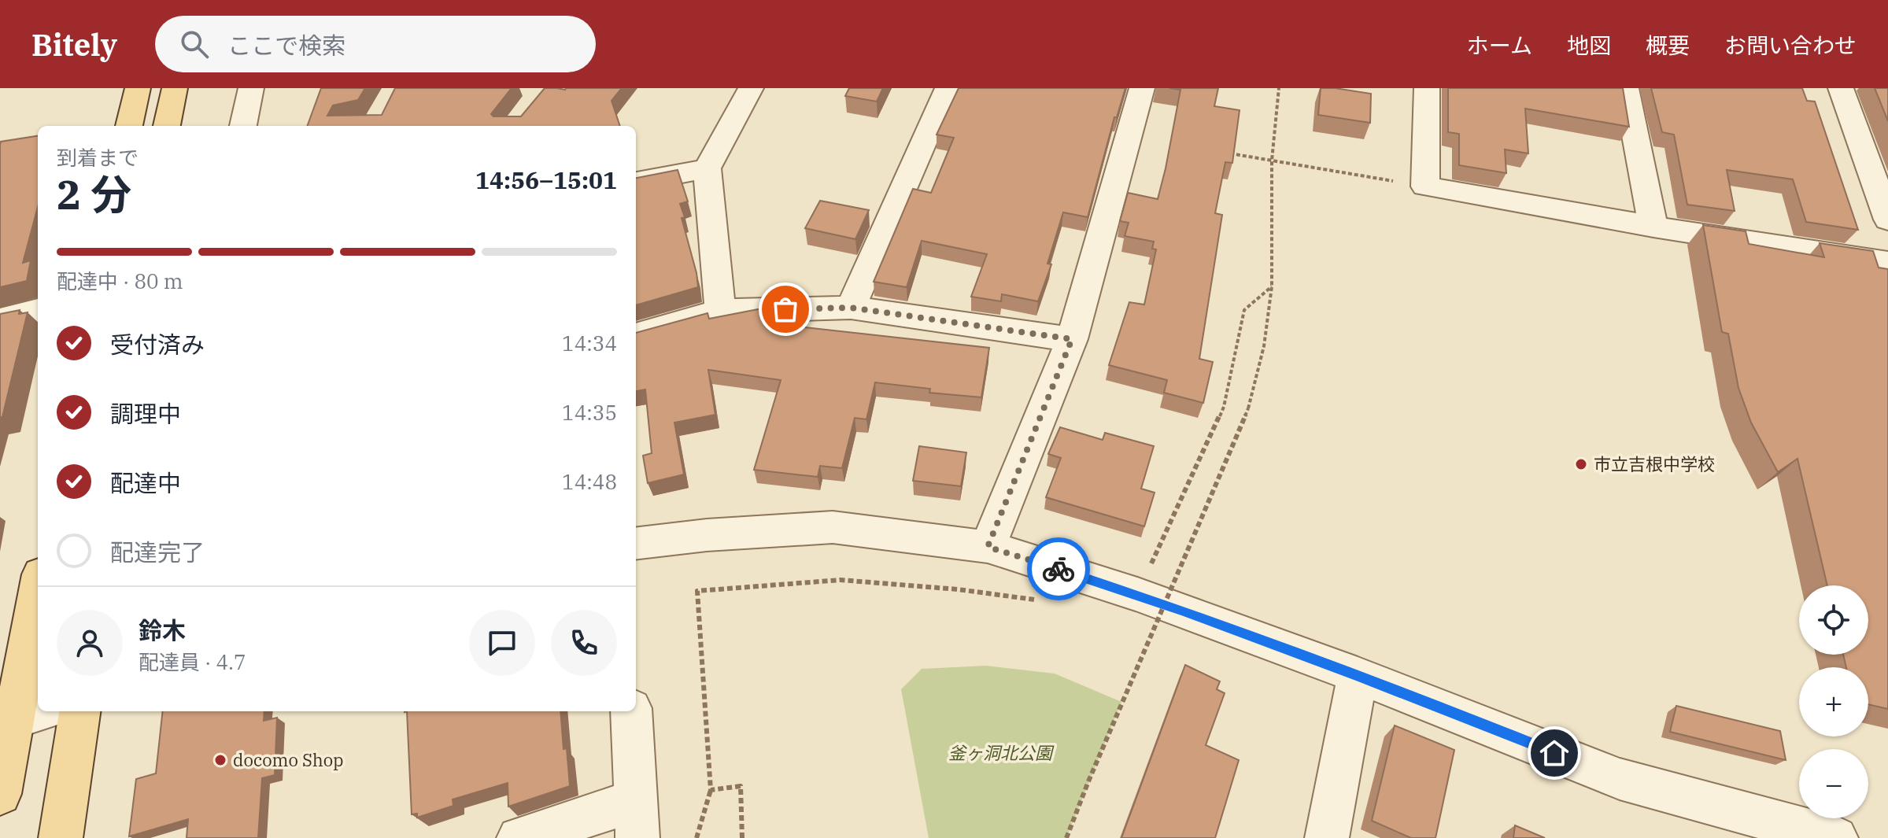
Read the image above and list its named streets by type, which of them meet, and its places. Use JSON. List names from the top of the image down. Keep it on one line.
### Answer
{"parks":["釜ヶ洞北公園"],"places":["市立吉根中学校","docomo Shop"],"page":{"header":"Bitely","search":"ここで検索","nav":["ホーム","地図","概要","お問い合わせ"],"heading":["2 分","到着まで","14:56–15:01"],"panel":["鈴木","配達員 · 4.7"],"bar":"配達中 · 80 m","list":[["受付済み","14:34"],["調理中","14:35"],["配達中","14:48"],"配達完了"],"map_buttons":["+","−"]}}
